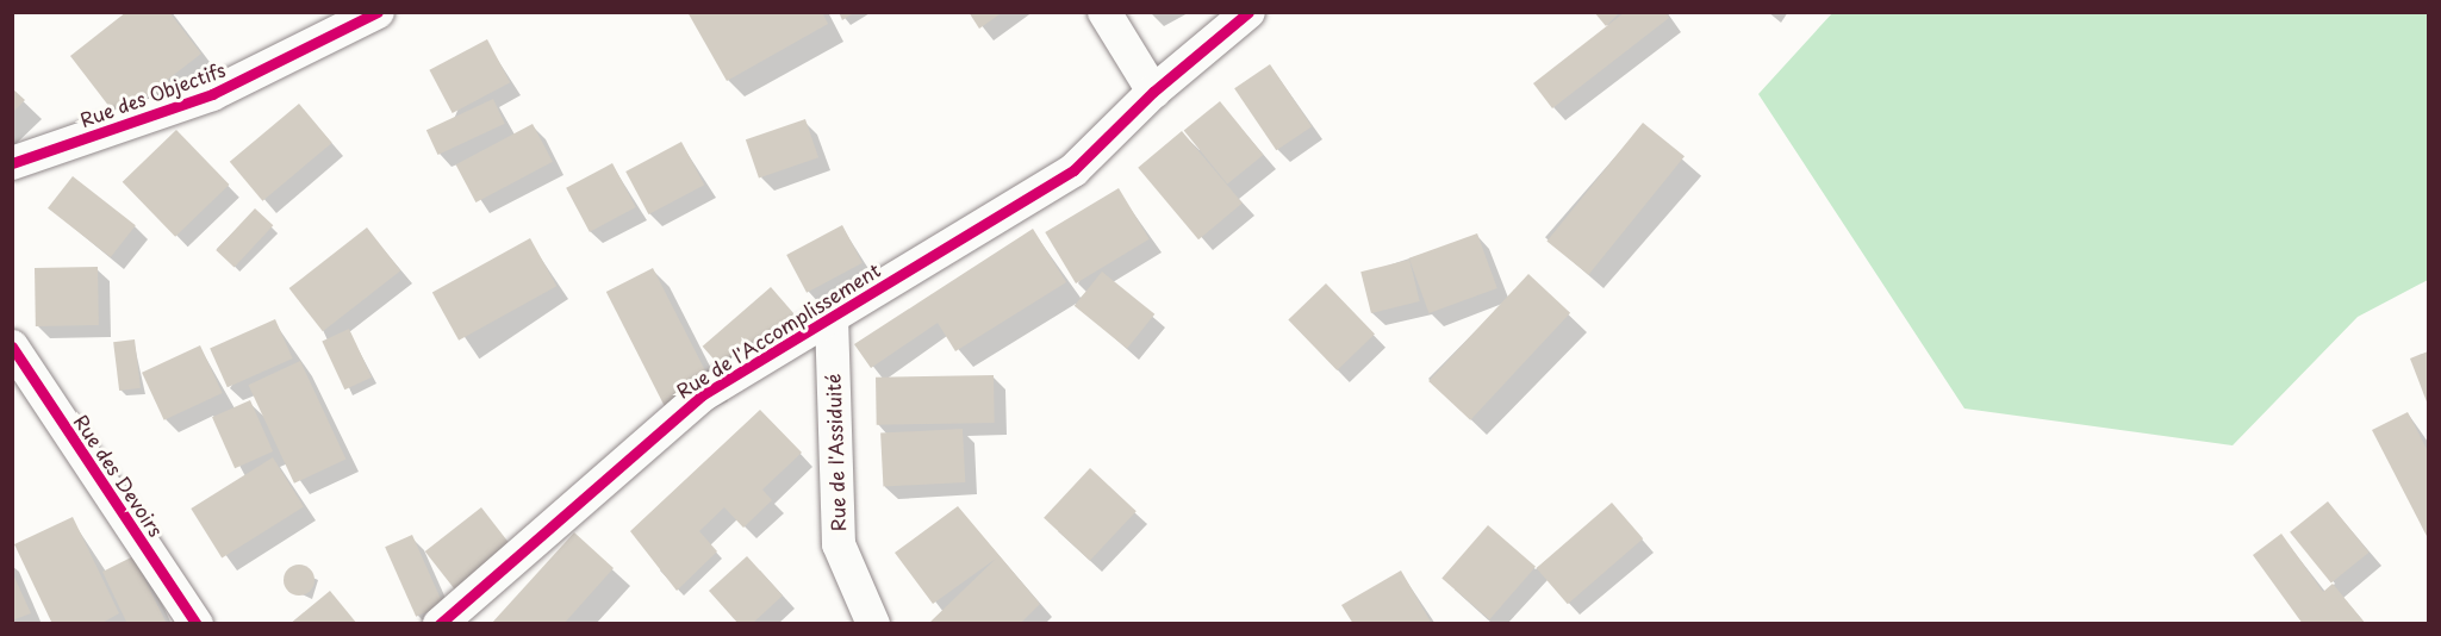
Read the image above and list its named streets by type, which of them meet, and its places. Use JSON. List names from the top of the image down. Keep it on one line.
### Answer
{"streets":{"street":["Rue des Objectifs","Rue de l'Accomplissement","Rue de l'Assiduité","Rue des Devoirs"]},"crossings":[["Rue de l'Accomplissement","Rue de l'Assiduité"]]}
